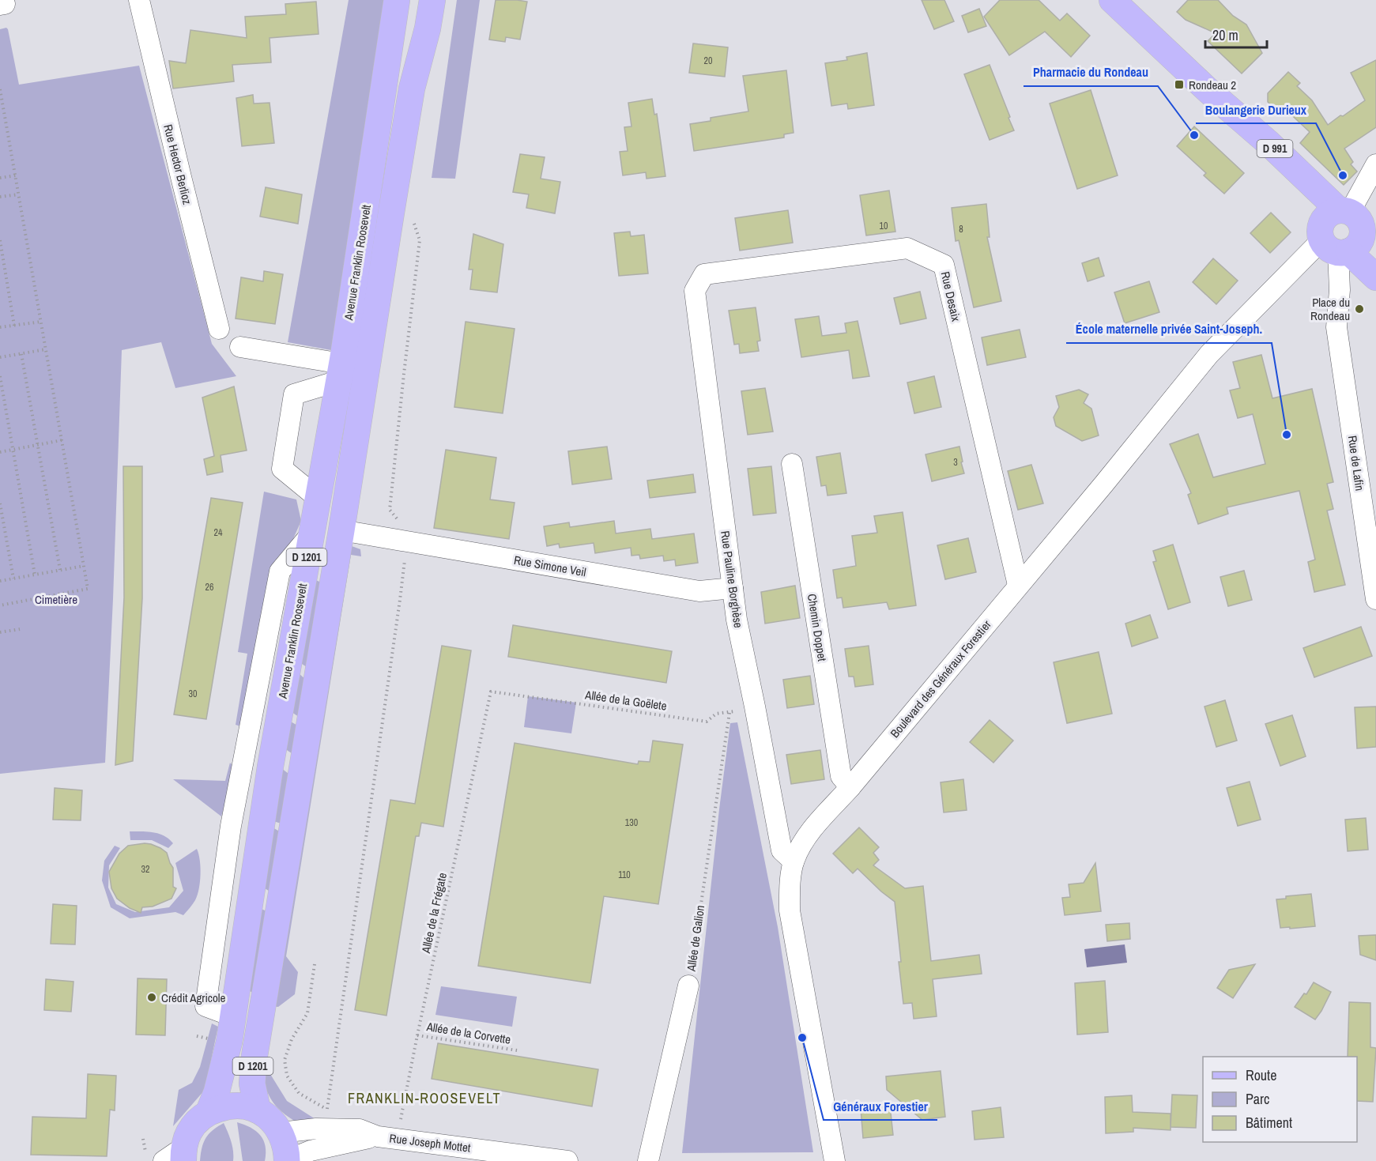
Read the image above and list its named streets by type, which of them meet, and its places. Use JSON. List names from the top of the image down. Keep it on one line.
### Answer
{"streets":{"main road":["D 991","Avenue Franklin Roosevelt","D 1201"],"street":["Rue Hector Berlioz","Rue Desaix","Rue de Lafin","Rue Simone Veil","Rue Pauline Borghèse","Chemin Doppet","Boulevard des Généraux Forestier","Allée de Galion","Rue Joseph Mottet"],"path":["Allée de la Goëlete","Allée de la Frégate","Allée de la Corvette"]},"crossings":[["D 991","Rue de Lafin"],["D 991","Boulevard des Généraux Forestier"],["Rue Desaix","Rue Pauline Borghèse"],["Rue Desaix","Boulevard des Généraux Forestier"],["Rue de Lafin","Boulevard des Généraux Forestier"],["D 1201","Rue Simone Veil"],["Rue Simone Veil","Rue Pauline Borghèse"],["Rue Pauline Borghèse","Boulevard des Généraux Forestier"],["Rue Pauline Borghèse","Allée de la Goëlete"],["Chemin Doppet","Boulevard des Généraux Forestier"],["Allée de la Goëlete","Allée de la Frégate"],["Allée de la Goëlete","Allée de Galion"],["Allée de la Frégate","Allée de la Corvette"],["Allée de la Frégate","Rue Joseph Mottet"]],"districts":["FRANKLIN-ROOSEVELT"],"parks":["Cimetière"],"places":{"transit":["Rondeau 2"],"other":["Pharmacie du Rondeau","Boulangerie Durieux","Place du Rondeau","École maternelle privée Saint-Joseph.","Crédit Agricole","Généraux Forestier"]},"house_numbers":["20","10","8","3","24","26","30","130","32","110"],"legend":["Route","Parc","Bâtiment"],"scale_bar":"20 m"}
